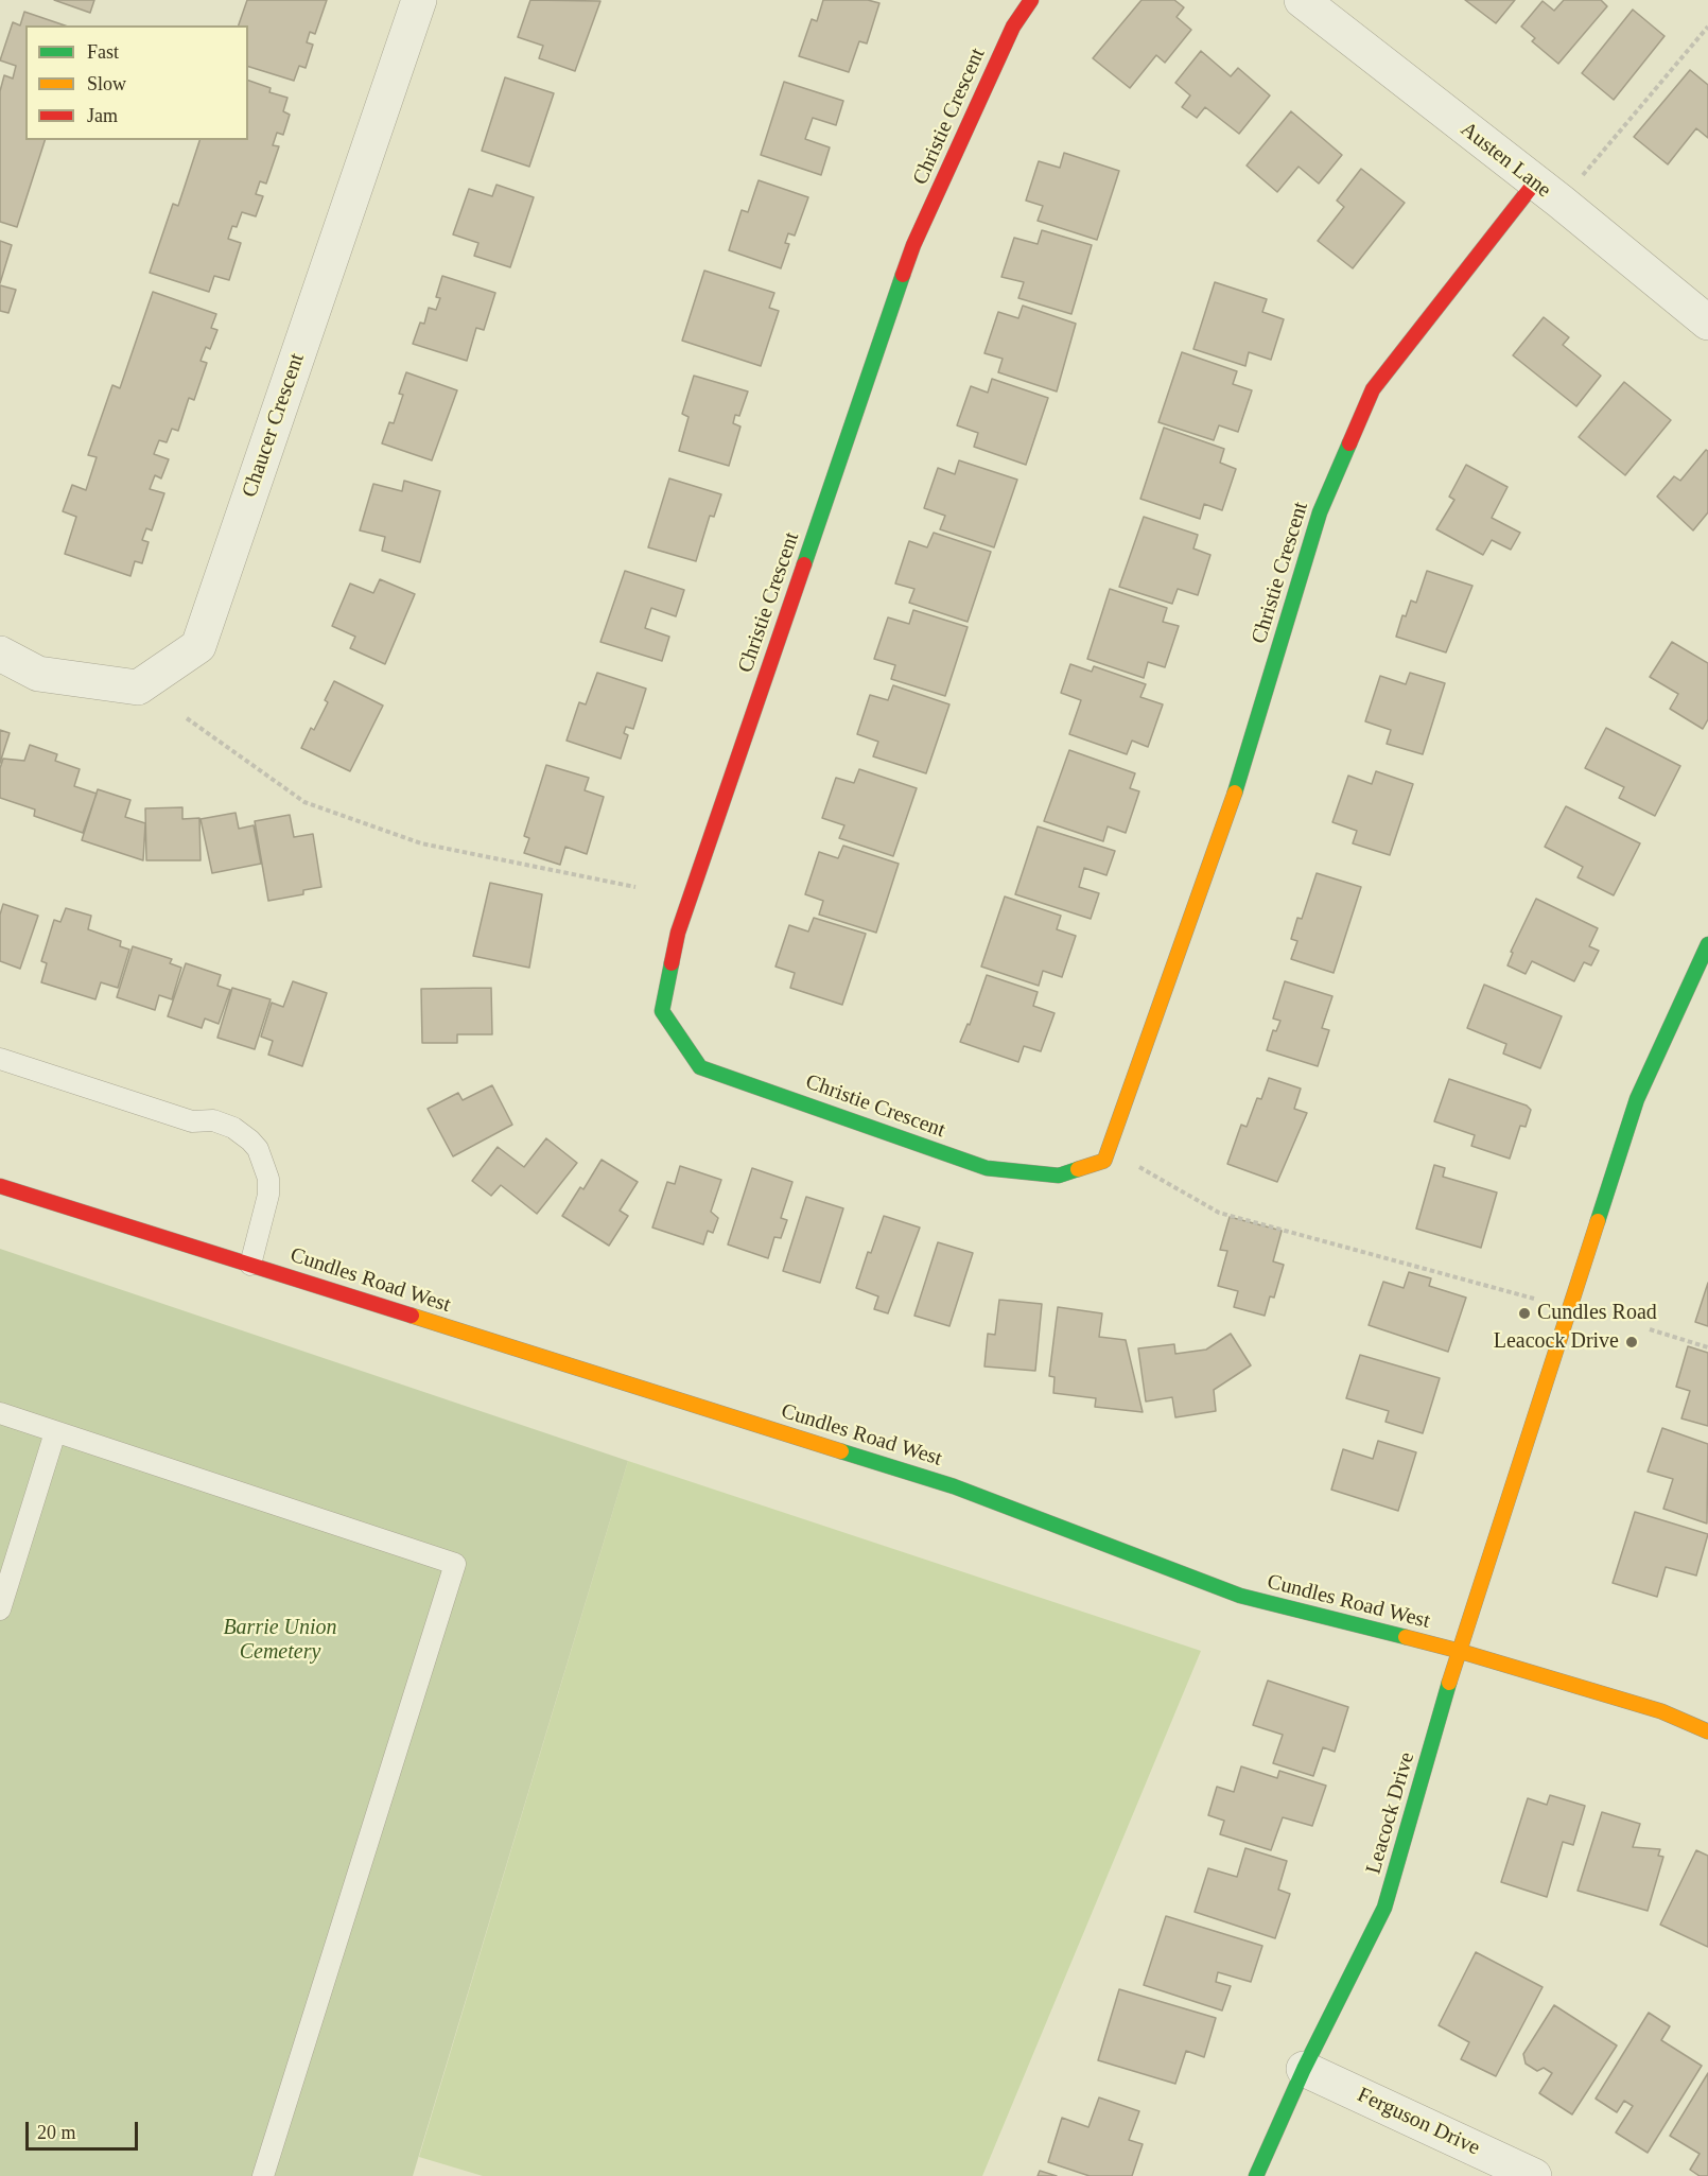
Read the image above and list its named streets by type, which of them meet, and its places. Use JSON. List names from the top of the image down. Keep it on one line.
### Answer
{"streets":{"street":["Christie Crescent","Austen Lane","Chaucer Crescent","Cundles Road West","Leacock Drive","Ferguson Drive"]},"crossings":[["Christie Crescent","Austen Lane"],["Cundles Road West","Leacock Drive"],["Leacock Drive","Ferguson Drive"]],"parks":["Barrie Union Cemetery"],"places":["Cundles Road","Leacock Drive"],"legend":["Fast","Slow","Jam"],"scale_bar":"20 m"}
